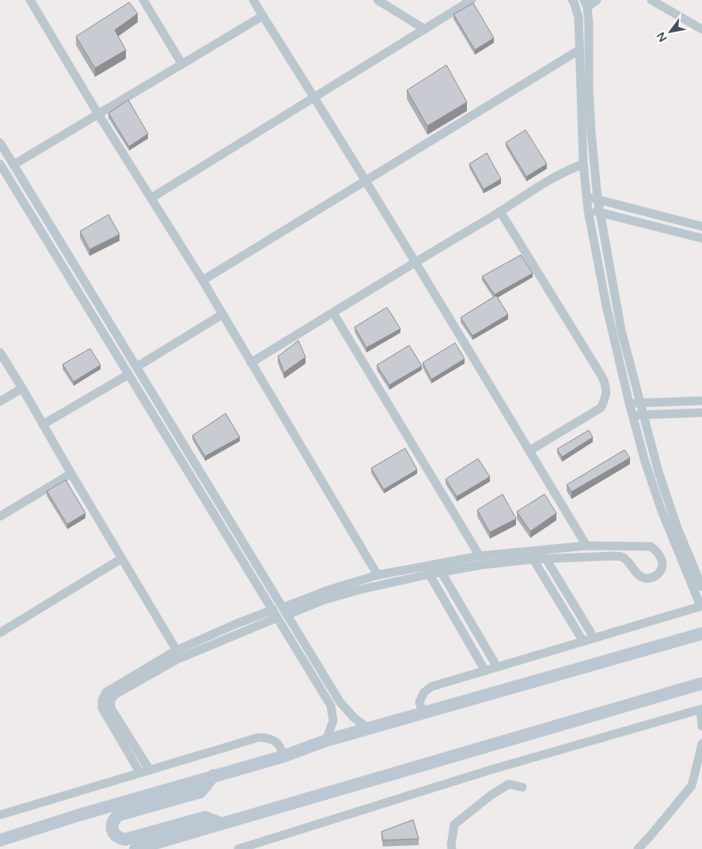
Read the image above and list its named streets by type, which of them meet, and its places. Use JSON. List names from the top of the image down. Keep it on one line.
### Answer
{"north":"bottom left"}
